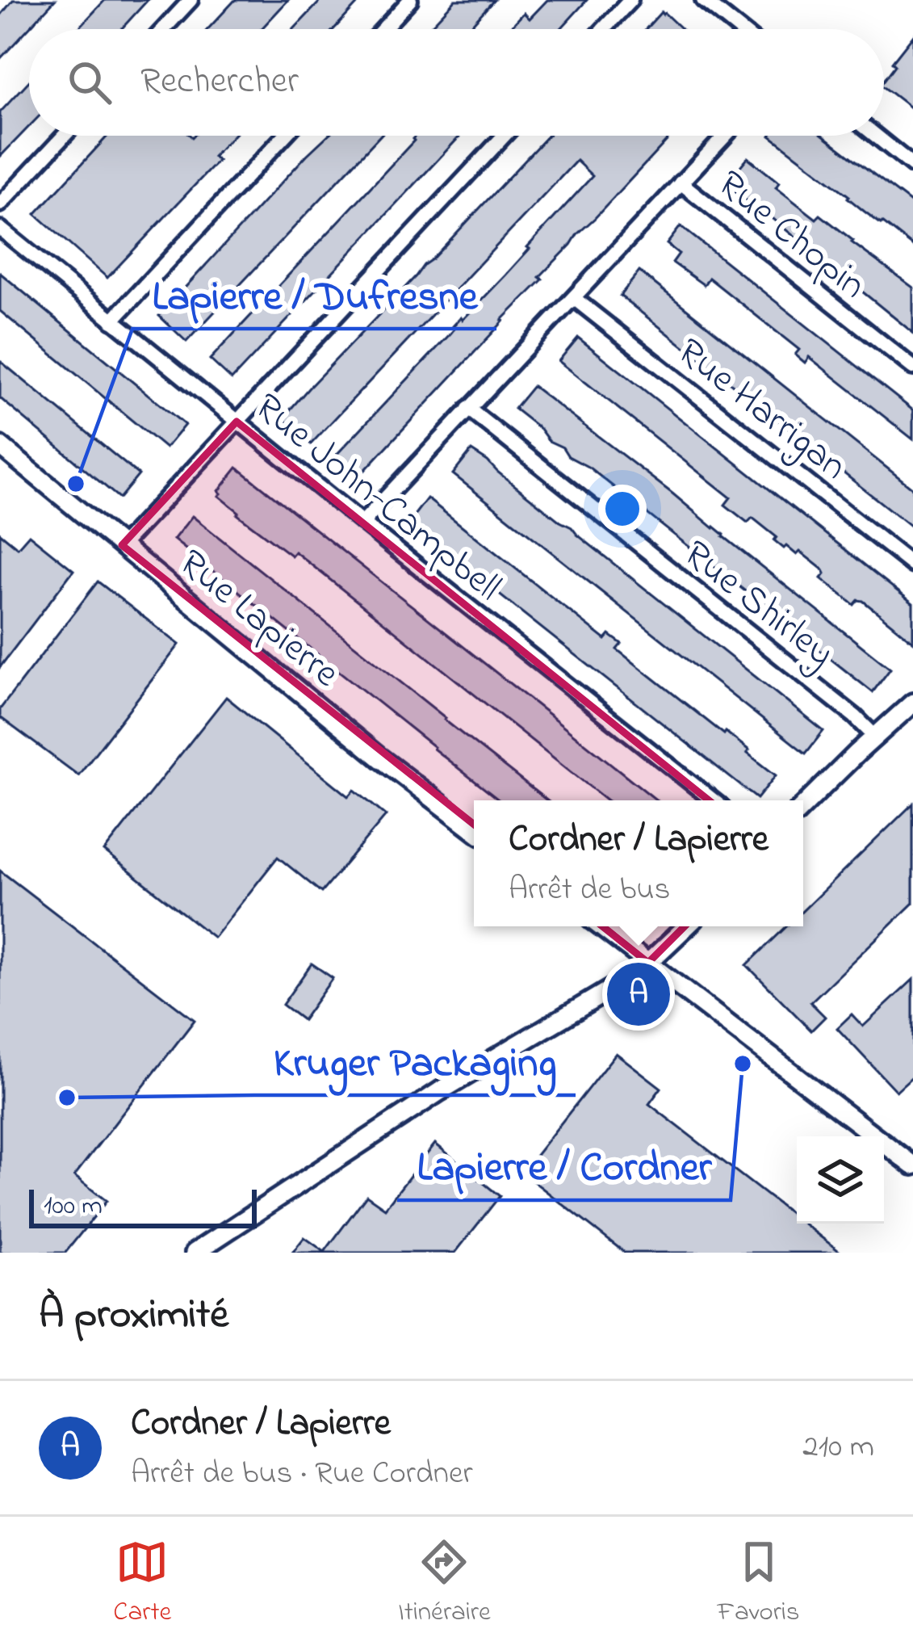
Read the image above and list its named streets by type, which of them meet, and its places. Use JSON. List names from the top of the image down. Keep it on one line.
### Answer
{"streets":{"street":["Rue Chopin","Rue Harrigan","Rue John-Campbell","Rue Shirley","Rue Lapierre"]},"places":["Lapierre / Dufresne","Lapierre / Cordner","Kruger Packaging"],"scale_bar":"100 m","page":{"search":"Rechercher","popup":["Cordner / Lapierre","Arrêt de bus"],"pins":"A","scale":"100 m","heading":"À proximité","list":[{"mark":"A","name":"Cordner / Lapierre","note":"Arrêt de bus · Rue Cordner","value":"210 m"}],"nav":["Carte","Itinéraire","Favoris"]}}
